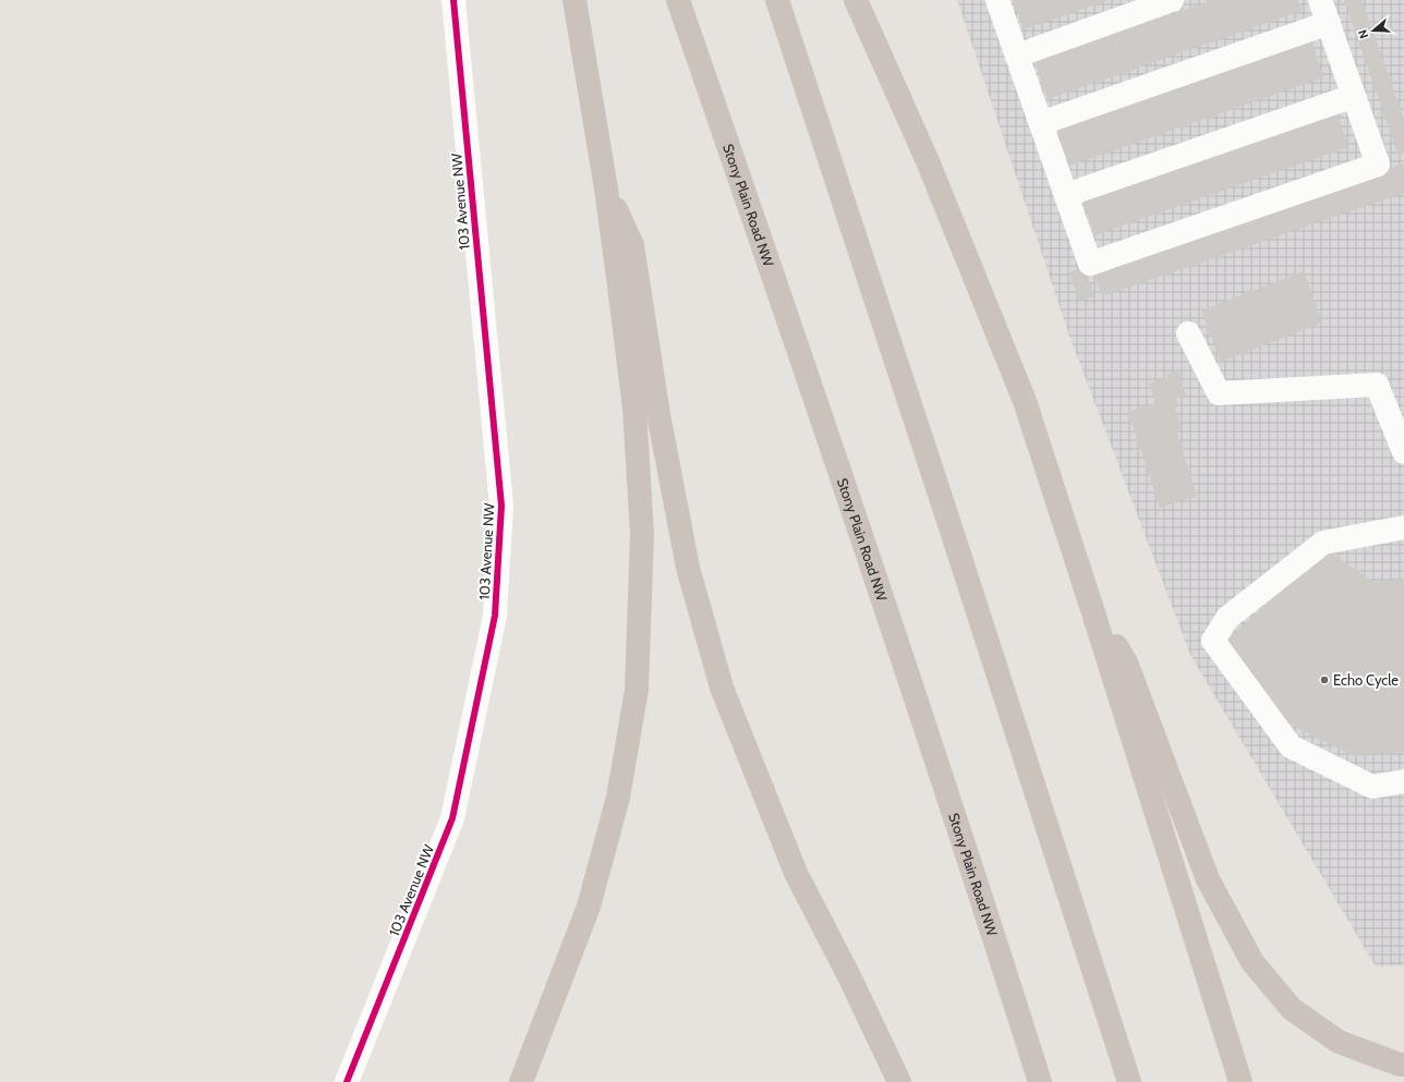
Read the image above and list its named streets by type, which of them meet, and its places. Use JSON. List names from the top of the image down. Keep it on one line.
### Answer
{"streets":{"highway":["Stony Plain Road NW"],"street":["103 Avenue NW"]},"places":["Echo Cycle"],"north":"left"}
